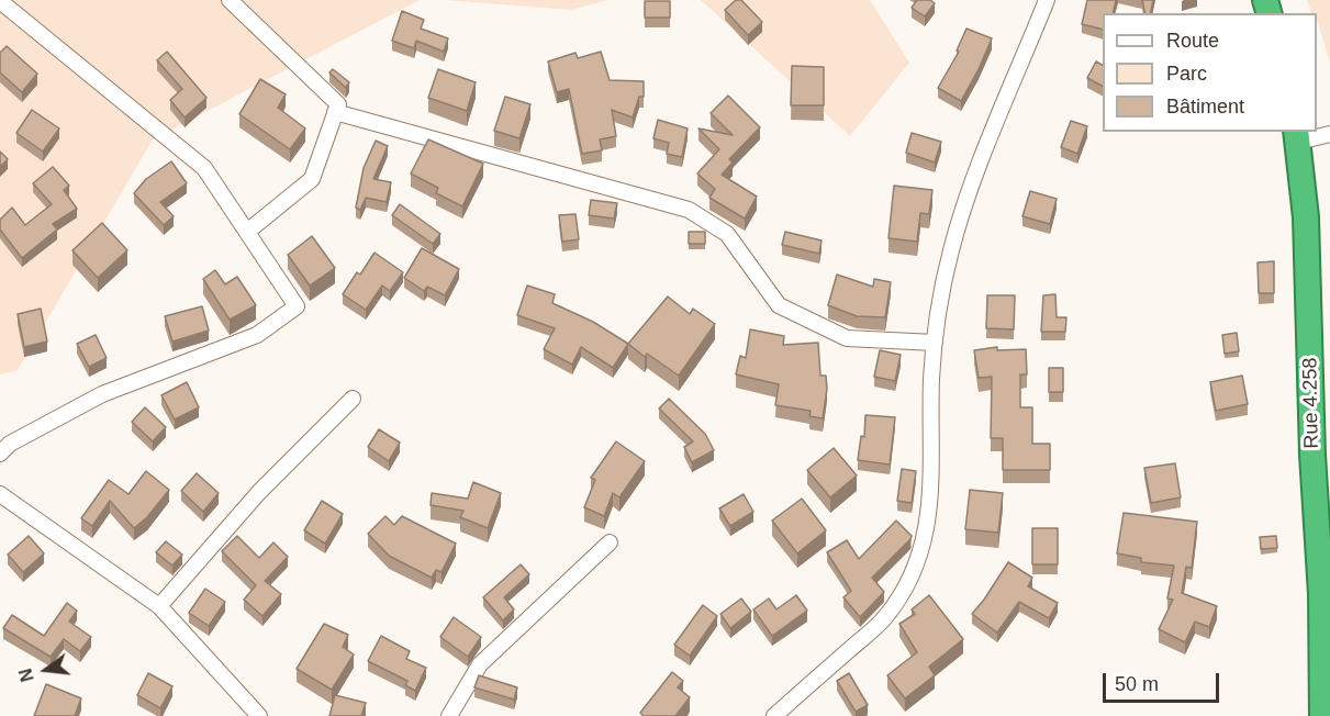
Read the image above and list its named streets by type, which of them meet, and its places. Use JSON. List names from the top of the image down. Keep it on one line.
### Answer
{"streets":{"highway":["Rue 4.258"]},"legend":["Route","Parc","Bâtiment"],"scale_bar":"50 m","north":"left"}
